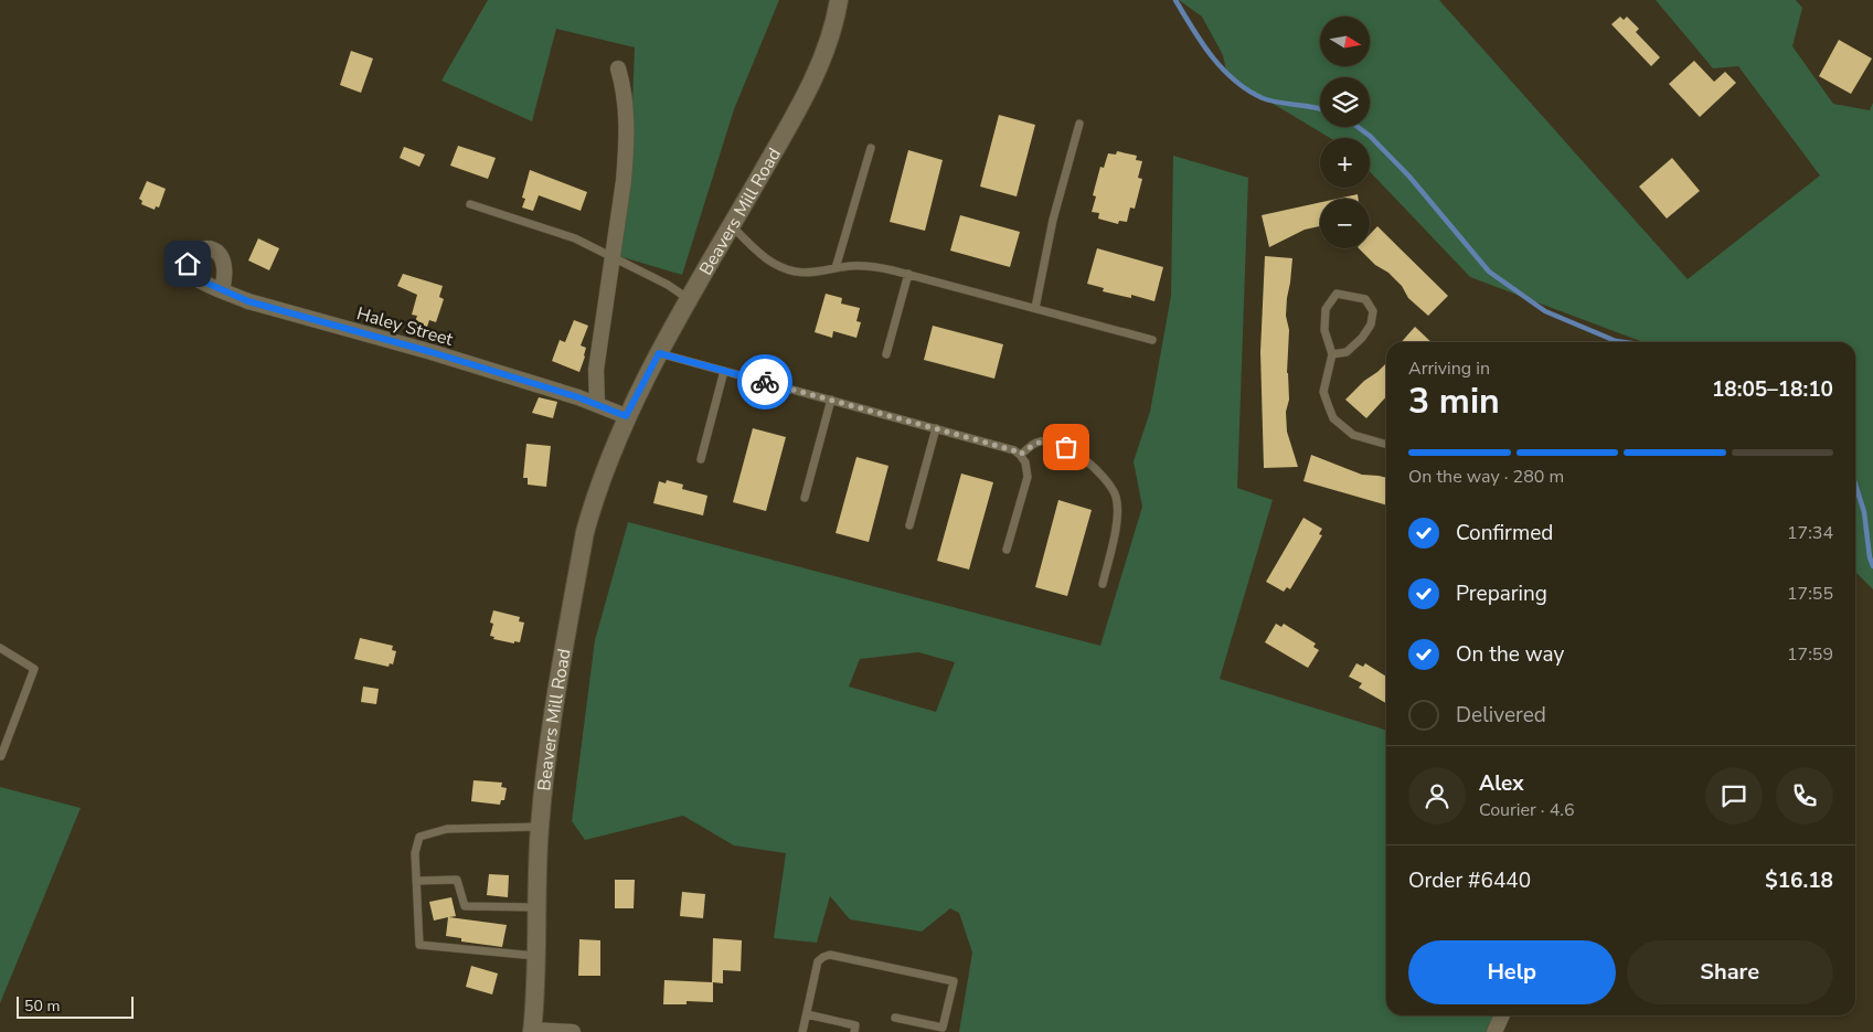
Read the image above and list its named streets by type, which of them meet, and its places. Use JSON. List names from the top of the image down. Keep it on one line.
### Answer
{"streets":{"street":["Beavers Mill Road","Haley Street"]},"scale_bar":"50 m","north":"right","page":{"map_buttons":["+","−"],"heading":["3 min","Arriving in","18:05–18:10"],"panel":["Alex","Courier · 4.6","Order #6440","$16.18"],"bar":"On the way · 280 m","list":[["Confirmed","17:34"],["Preparing","17:55"],["On the way","17:59"],"Delivered"],"buttons":["Help","Share"],"scale":"50 m"}}
